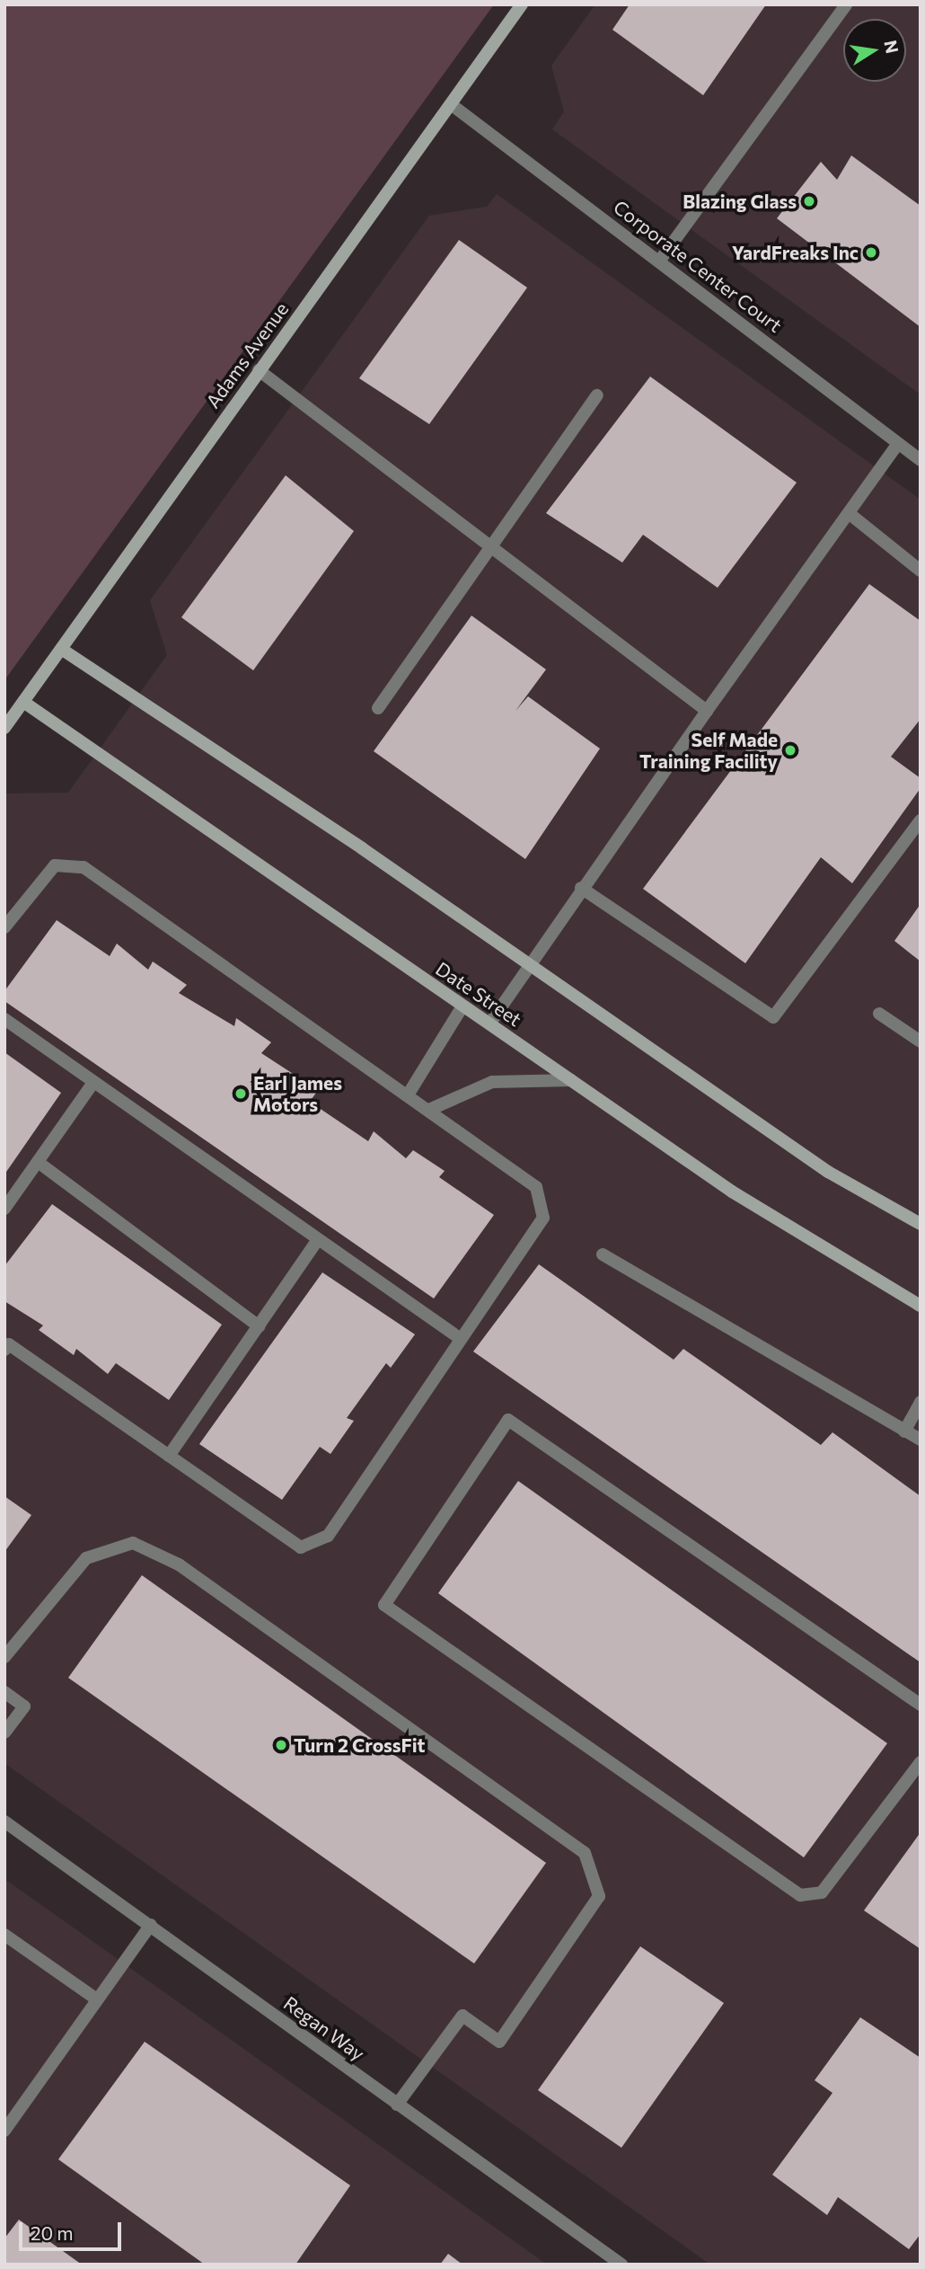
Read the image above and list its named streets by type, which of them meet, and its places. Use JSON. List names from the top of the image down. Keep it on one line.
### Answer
{"streets":{"street":["Corporate Center Court","Adams Avenue","Date Street","Regan Way"]},"crossings":[["Corporate Center Court","Adams Avenue"],["Adams Avenue","Date Street"]],"places":["Blazing Glass","YardFreaks Inc","Self Made Training Facility","Earl James Motors","Turn 2 CrossFit"],"scale_bar":"20 m","north":"right"}
